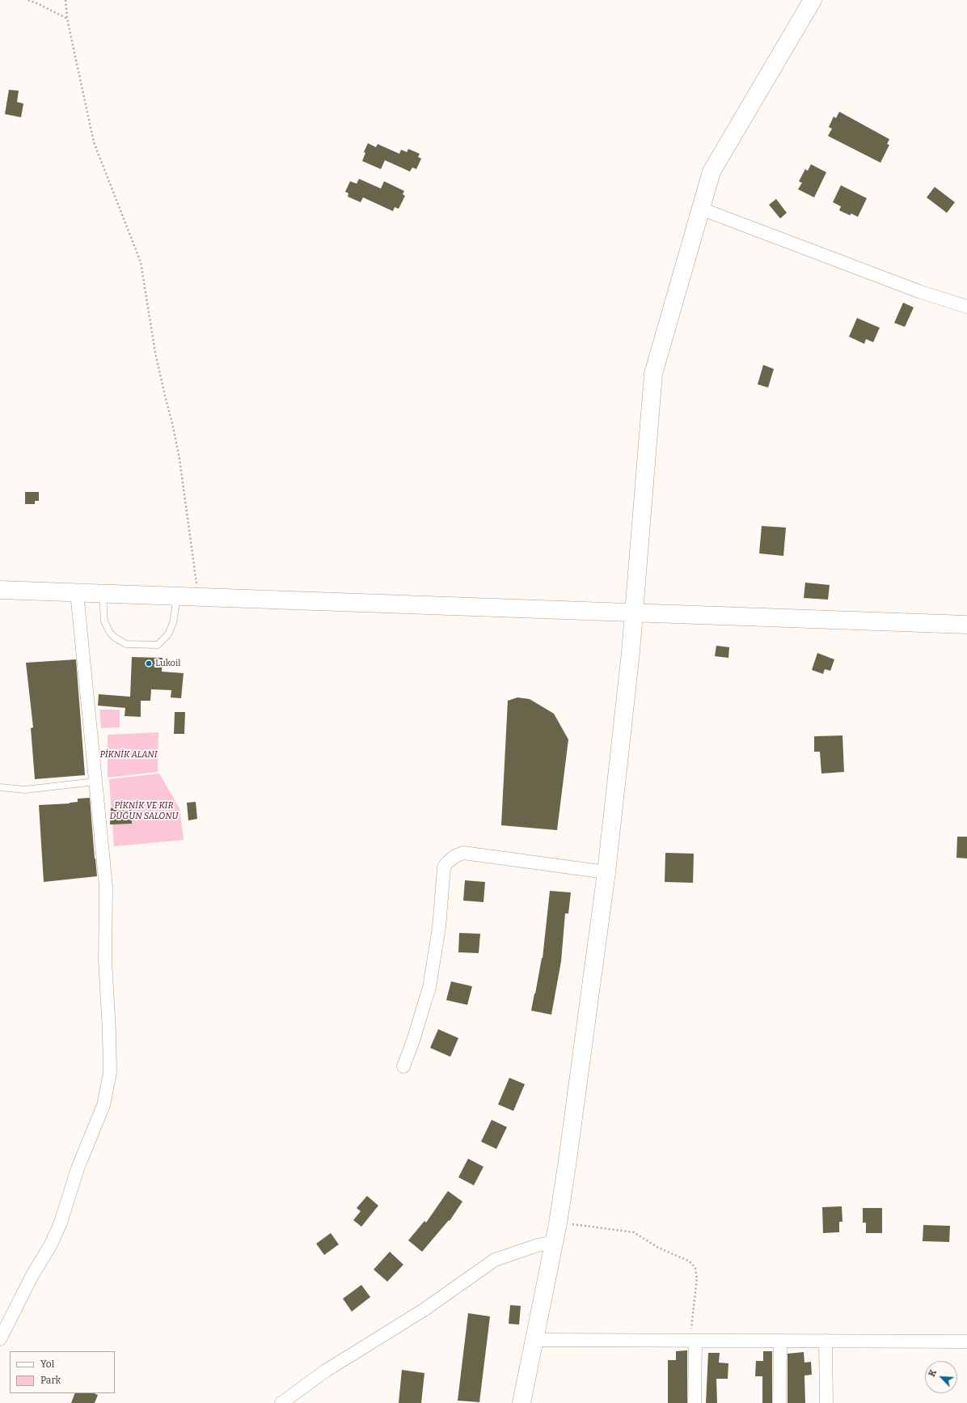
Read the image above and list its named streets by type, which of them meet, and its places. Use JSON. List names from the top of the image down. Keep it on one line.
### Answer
{"parks":["PİKNİK ALANI","PİKNİK VE KIR DÜĞUN SALONU"],"places":["Lukoil"],"legend":["Yol","Park"],"north":"top left"}
